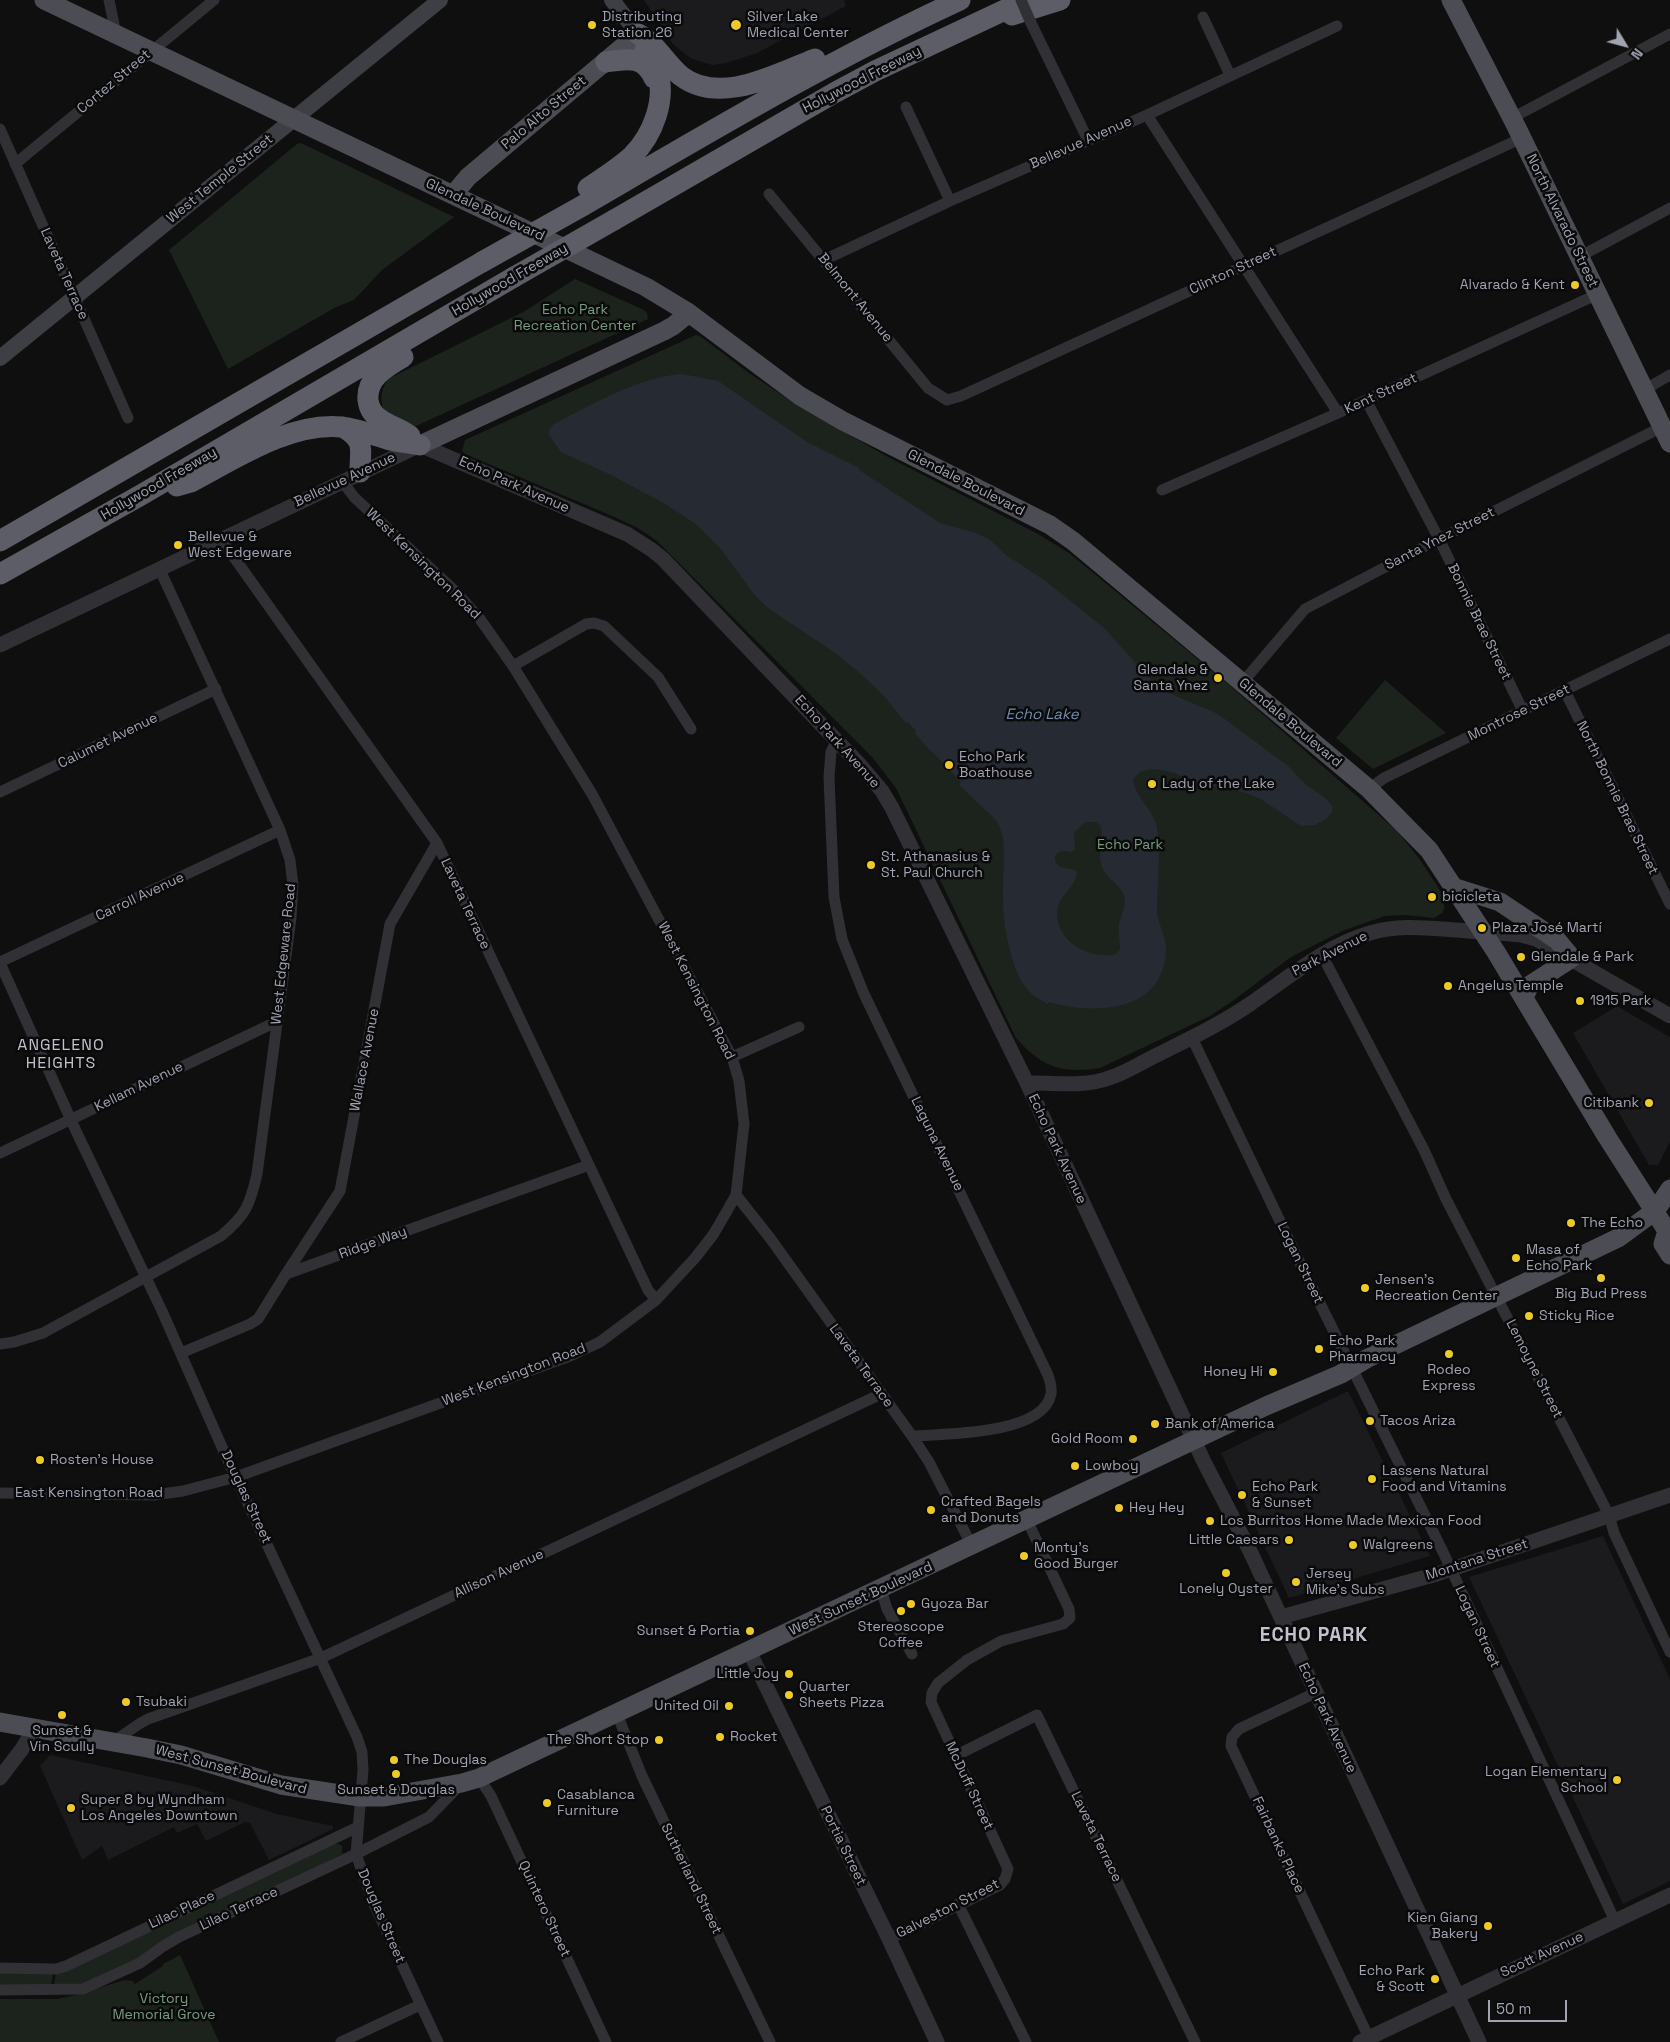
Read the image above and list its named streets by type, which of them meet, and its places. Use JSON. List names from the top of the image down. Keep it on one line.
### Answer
{"streets":{"highway":["Hollywood Freeway"],"main road":["Palo Alto Street","Bellevue Avenue","West Temple Street","Glendale Boulevard","North Alvarado Street","West Sunset Boulevard"],"street":["Cortez Street","Clinton Street","Laveta Terrace","Belmont Avenue","Kent Street","Echo Park Avenue","Santa Ynez Street","West Kensington Road","Bonnie Brae Street","Montrose Street","Calumet Avenue","North Bonnie Brae Street","Carroll Avenue","West Edgeware Road","Park Avenue","Wallace Avenue","Kellam Avenue","Laguna Avenue","Ridge Way","Logan Street","Lemoyne Street","East Kensington Road","Douglas Street","Montana Street","Allison Avenue","McDuff Street","Fairbanks Place","Portia Street","Sutherland Street","Lilac Terrace","Quintero Street","Galveston Street","Lilac Place","Scott Avenue"]},"crossings":[["Cortez Street","Glendale Boulevard"],["Cortez Street","Laveta Terrace"],["Palo Alto Street","Glendale Boulevard"],["Bellevue Avenue","Glendale Boulevard"],["Bellevue Avenue","Laveta Terrace"],["Bellevue Avenue","Belmont Avenue"],["Bellevue Avenue","Echo Park Avenue"],["Bellevue Avenue","West Kensington Road"],["Bellevue Avenue","West Edgeware Road"],["West Temple Street","Glendale Boulevard"],["West Temple Street","Laveta Terrace"],["Glendale Boulevard","Santa Ynez Street"],["Glendale Boulevard","Montrose Street"],["Glendale Boulevard","Park Avenue"],["North Alvarado Street","Clinton Street"],["North Alvarado Street","Kent Street"],["North Alvarado Street","Santa Ynez Street"],["Clinton Street","Belmont Avenue"],["Laveta Terrace","West Kensington Road"],["Laveta Terrace","Wallace Avenue"],["Laveta Terrace","Laguna Avenue"],["Laveta Terrace","Ridge Way"],["Laveta Terrace","Allison Avenue"],["Laveta Terrace","West Sunset Boulevard"],["Laveta Terrace","McDuff Street"],["Kent Street","Bonnie Brae Street"],["Echo Park Avenue","Park Avenue"],["Echo Park Avenue","Laguna Avenue"],["Echo Park Avenue","Montana Street"],["Echo Park Avenue","West Sunset Boulevard"],["Echo Park Avenue","Fairbanks Place"],["Echo Park Avenue","Scott Avenue"],["Santa Ynez Street","Bonnie Brae Street"],["West Kensington Road","East Kensington Road"],["West Kensington Road","Douglas Street"],["Bonnie Brae Street","Montrose Street"],["Montrose Street","North Bonnie Brae Street"],["Calumet Avenue","West Edgeware Road"],["Carroll Avenue","West Edgeware Road"],["Carroll Avenue","Douglas Street"],["West Edgeware Road","Kellam Avenue"],["West Edgeware Road","Douglas Street"],["Park Avenue","Logan Street"],["Park Avenue","Lemoyne Street"],["Wallace Avenue","Ridge Way"],["Kellam Avenue","Douglas Street"],["Logan Street","Montana Street"],["Logan Street","West Sunset Boulevard"],["Logan Street","Scott Avenue"],["Lemoyne Street","Montana Street"],["Lemoyne Street","West Sunset Boulevard"],["East Kensington Road","Douglas Street"],["Douglas Street","Allison Avenue"],["Douglas Street","West Sunset Boulevard"],["Douglas Street","Lilac Terrace"],["Douglas Street","Lilac Place"],["Allison Avenue","West Sunset Boulevard"],["West Sunset Boulevard","McDuff Street"],["West Sunset Boulevard","Portia Street"],["West Sunset Boulevard","Sutherland Street"],["West Sunset Boulevard","Lilac Terrace"],["West Sunset Boulevard","Quintero Street"],["McDuff Street","Galveston Street"],["Fairbanks Place","Scott Avenue"],["Portia Street","Galveston Street"],["Lilac Terrace","Quintero Street"]],"districts":["ANGELENO HEIGHTS","ECHO PARK"],"water":["Echo Lake"],"parks":["Echo Park Recreation Center","Echo Park","Victory Memorial Grove"],"places":["Distributing Station 26","Silver Lake Medical Center","Alvarado & Kent","Bellevue & West Edgeware","Glendale & Santa Ynez","Echo Park Boathouse","Lady of the Lake","St. Athanasius & St. Paul Church","bicicleta","Plaza José Martí","Glendale & Park","Angelus Temple","1915 Park","Citibank","The Echo","Masa of Echo Park","Big Bud Press","Jensen's Recreation Center","Sticky Rice","Echo Park Pharmacy","Rodeo Express","Honey Hi","Tacos Ariza","Bank of America","Gold Room","Rosten's House","Lowboy","Lassens Natural Food and Vitamins","Echo Park & Sunset","Hey Hey","Crafted Bagels and Donuts","Los Burritos Home Made Mexican Food","Little Caesars","Walgreens","Monty's Good Burger","Lonely Oyster","Jersey Mike's Subs","Gyoza Bar","Stereoscope Coffee","Sunset & Portia","Little Joy","Quarter Sheets Pizza","Tsubaki","United Oil","Sunset & Vin Scully","Rocket","The Short Stop","The Douglas","Sunset & Douglas","Logan Elementary School","Casablanca Furniture","Super 8 by Wyndham Los Angeles Downtown","Kien Giang Bakery","Echo Park & Scott"],"scale_bar":"50 m","north":"bottom right"}
